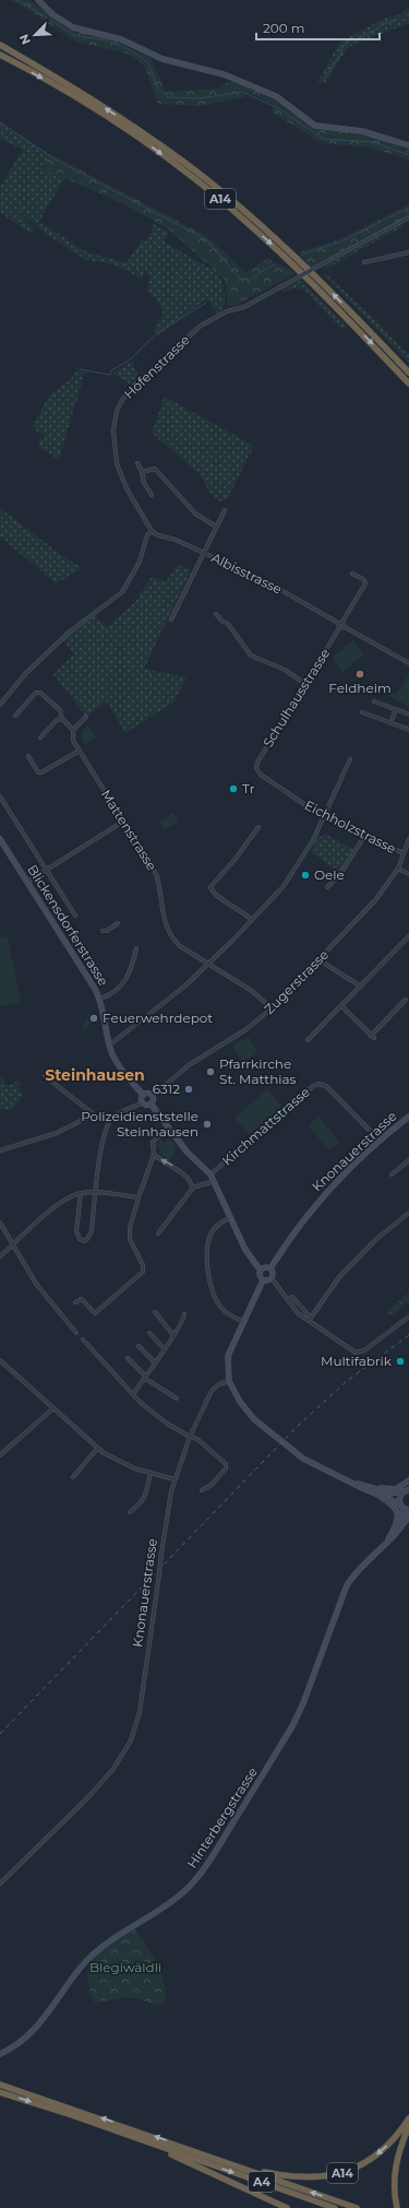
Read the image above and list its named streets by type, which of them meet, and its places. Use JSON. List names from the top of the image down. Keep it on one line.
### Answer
{"streets":{"highway":["A14","A4"],"street":["Höfenstrasse","Albisstrasse","Schulhausstrasse","Eichholzstrasse","Mattenstrasse","Blickensdorferstrasse","Zugerstrasse","Kirchmattstrasse","Knonauerstrasse","Hinterbergstrasse"]},"crossings":[["A14","A4"],["Höfenstrasse","Albisstrasse"],["Schulhausstrasse","Eichholzstrasse"],["Eichholzstrasse","Zugerstrasse"],["Mattenstrasse","Zugerstrasse"],["Blickensdorferstrasse","Zugerstrasse"],["Kirchmattstrasse","Knonauerstrasse"]],"districts":["Steinhausen"],"parks":["Blegiwäldli"],"places":["Feldheim","Tr","Oele","Feuerwehrdepot","Pfarrkirche St. Matthias","6312","Polizeidienststelle Steinhausen","Multifabrik"],"scale_bar":"200 m","north":"bottom left"}
